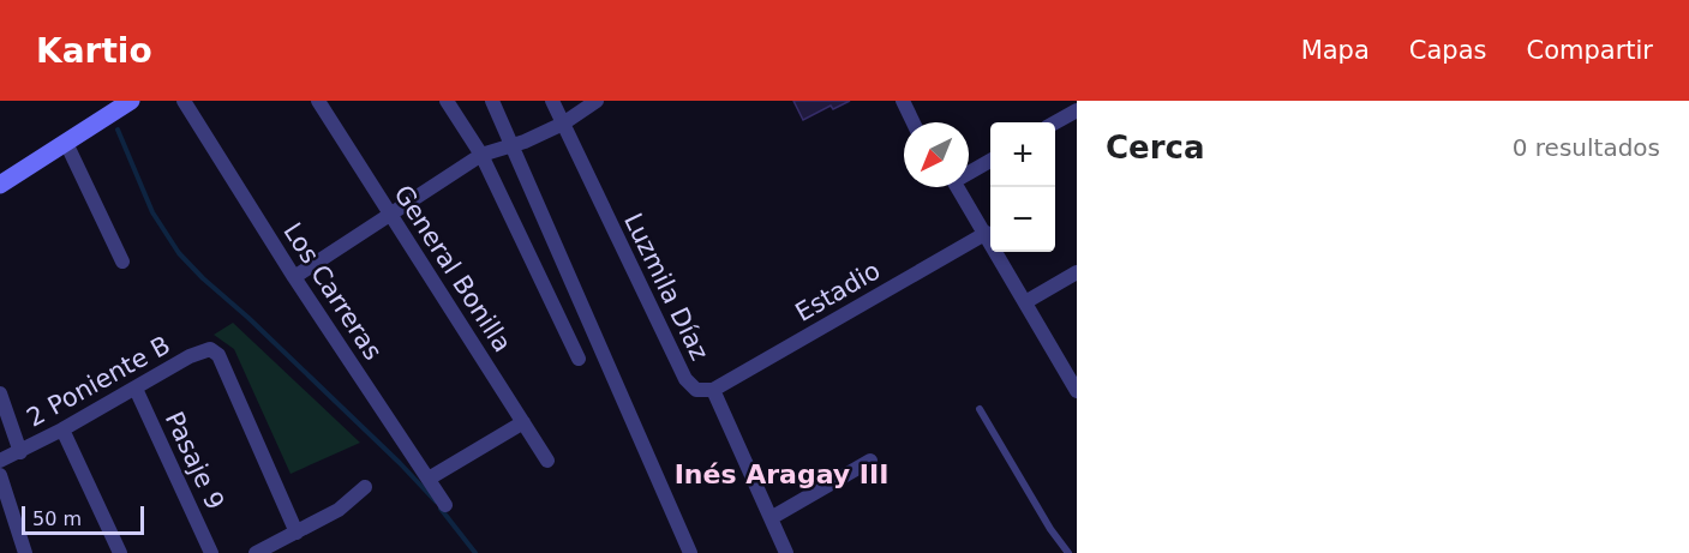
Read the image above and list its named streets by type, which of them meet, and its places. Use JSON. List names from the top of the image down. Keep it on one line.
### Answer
{"streets":{"street":["General Bonilla","Luzmila Díaz","Los Carreras","Estadio","2 Poniente B","Pasaje 9"]},"crossings":[["Luzmila Díaz","Estadio"],["2 Poniente B","Pasaje 9"]],"districts":["Inés Aragay III"],"scale_bar":"50 m","north":"bottom left","page":{"header":"Kartio","nav":["Mapa","Capas","Compartir"],"heading":["Cerca","0 resultados"],"map_buttons":["+","−"],"scale":"50 m"}}
